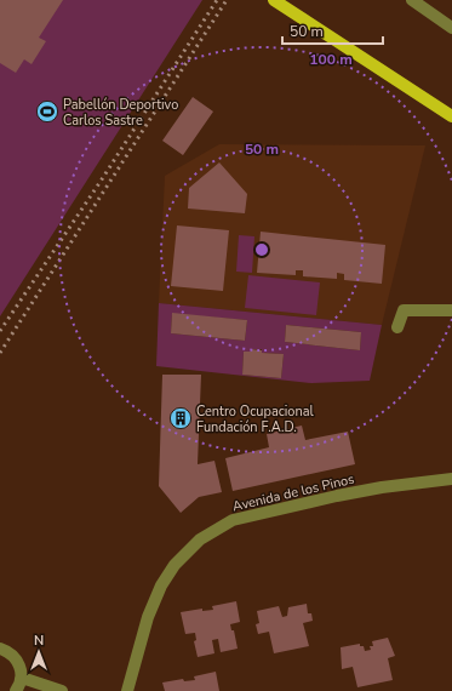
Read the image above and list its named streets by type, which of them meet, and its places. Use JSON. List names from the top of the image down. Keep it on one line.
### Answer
{"streets":{"street":["Avenida de los Pinos"]},"places":{"sports":["Pabellón Deportivo Carlos Sastre"],"building":["Centro Ocupacional Fundación F.A.D."]},"scale_bar":"50 m","north":"top","rings":["100 m","50 m"]}
